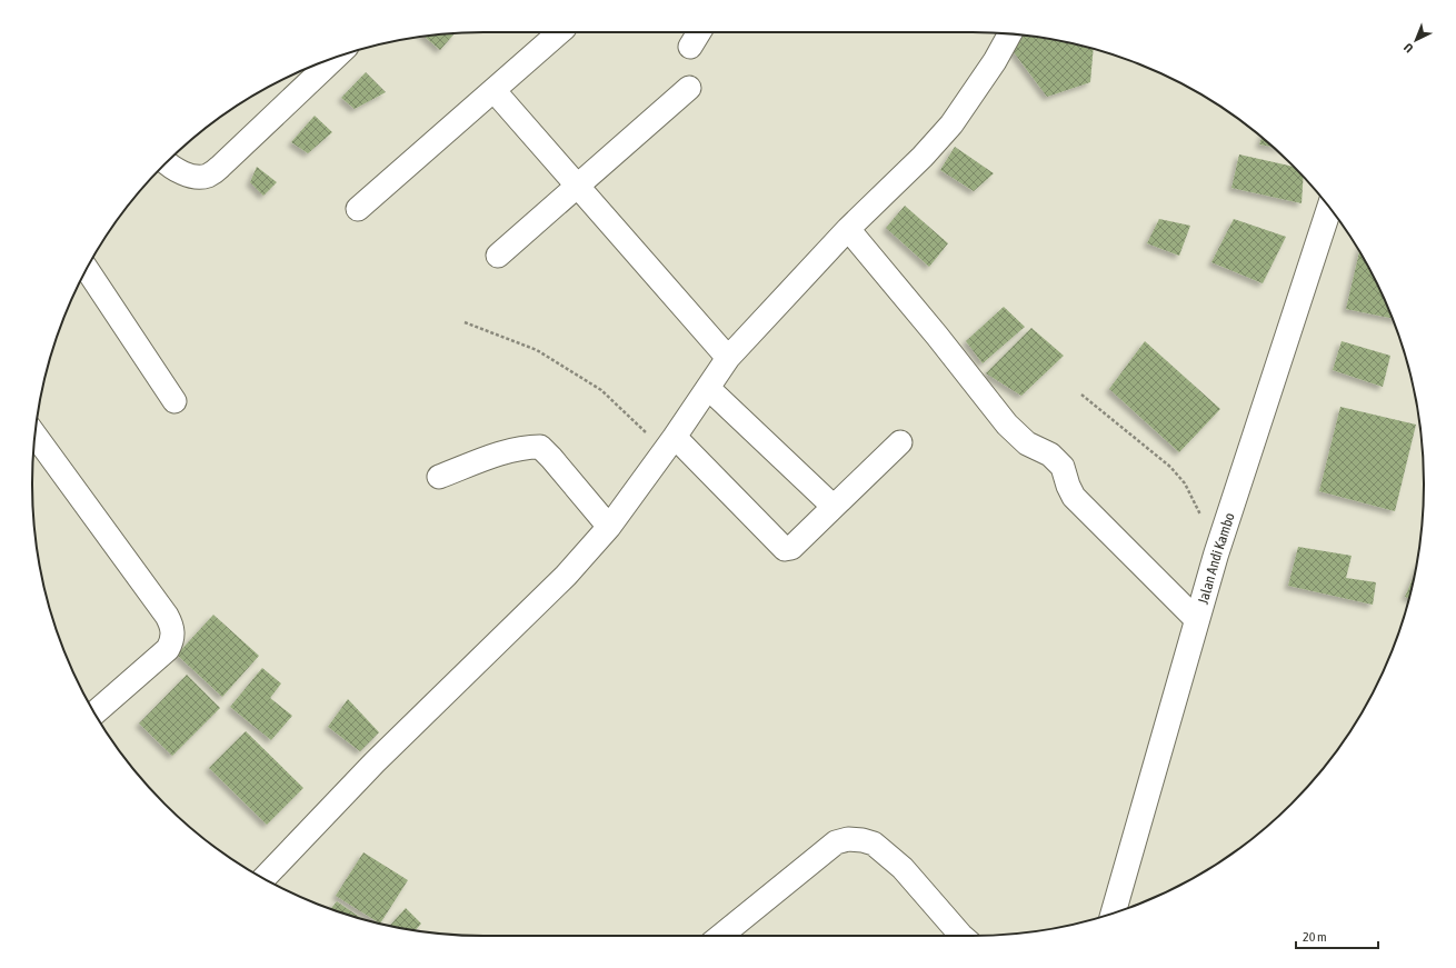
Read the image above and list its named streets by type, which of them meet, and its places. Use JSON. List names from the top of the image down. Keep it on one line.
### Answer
{"streets":{"street":["Jalan Andi Kambo"]},"scale_bar":"20 m","north":"bottom left"}
